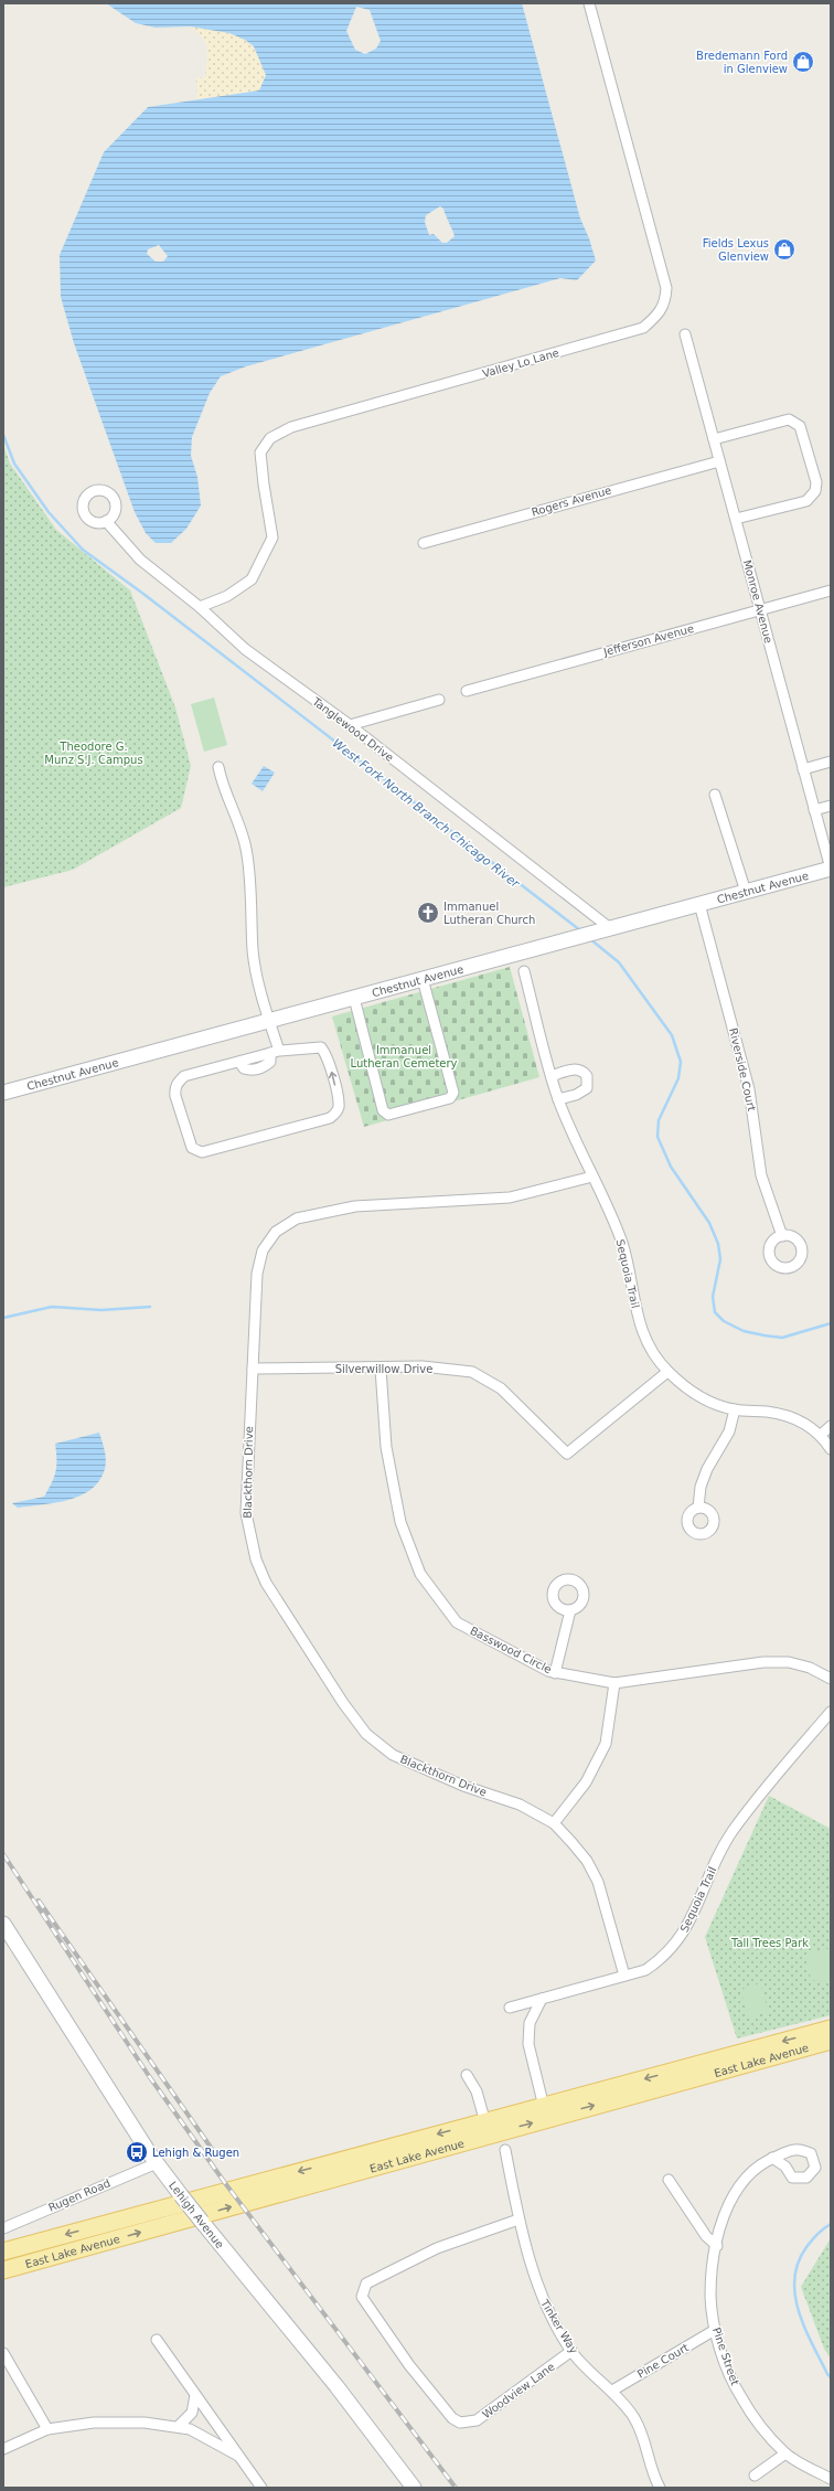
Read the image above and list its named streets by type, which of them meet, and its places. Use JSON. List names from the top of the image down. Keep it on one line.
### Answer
{"streets":{"main road":["East Lake Avenue"],"street":["Valley Lo Lane","Rogers Avenue","Monroe Avenue","Jefferson Avenue","Tanglewood Drive","Chestnut Avenue","Riverside Court","Sequoia Trail","Silverwillow Drive","Blackthorn Drive","Basswood Circle","Rugen Road","Lehigh Avenue","Tinker Way","Pine Street","Pine Court","Woodview Lane"]},"crossings":[["Valley Lo Lane","Tanglewood Drive"],["Rogers Avenue","Monroe Avenue"],["Monroe Avenue","Jefferson Avenue"],["Monroe Avenue","Chestnut Avenue"],["Tanglewood Drive","Chestnut Avenue"],["Chestnut Avenue","Riverside Court"],["Sequoia Trail","Silverwillow Drive"],["Sequoia Trail","Blackthorn Drive"],["Silverwillow Drive","Blackthorn Drive"],["Silverwillow Drive","Basswood Circle"],["Rugen Road","Lehigh Avenue"],["Tinker Way","Pine Court"],["Tinker Way","Woodview Lane"],["Pine Street","Pine Court"]],"water":["West Fork North Branch Chicago River"],"parks":["Theodore G. Munz S.J. Campus","Immanuel Lutheran Cemetery","Tall Trees Park"],"places":{"shop":["Bredemann Ford in Glenview","Fields Lexus Glenview"],"church":["Immanuel Lutheran Church"],"bus stop":["Lehigh & Rugen"]}}
